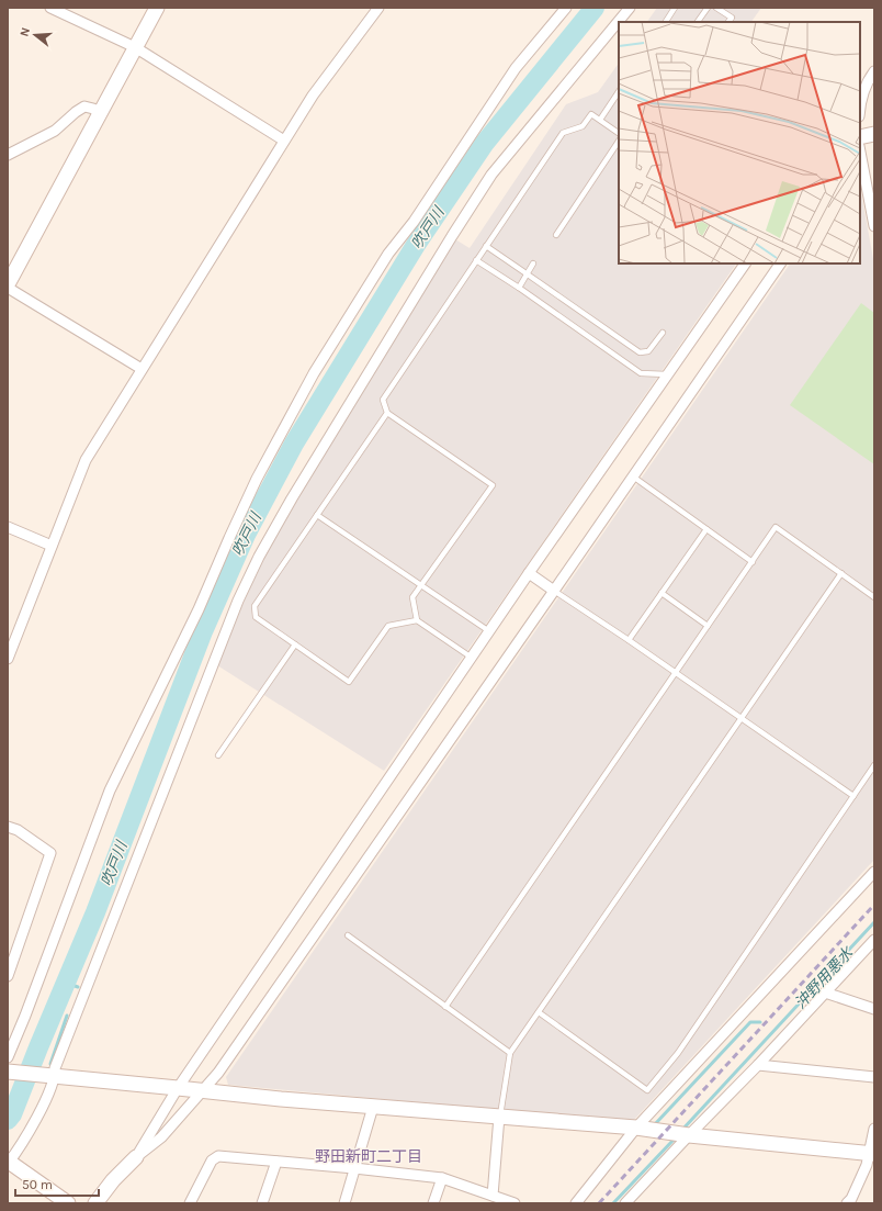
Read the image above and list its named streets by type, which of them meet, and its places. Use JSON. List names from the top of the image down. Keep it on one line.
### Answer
{"districts":["野田新町二丁目"],"water":["吹戸川","沖野用悪水"],"scale_bar":"50 m","north":"left"}
